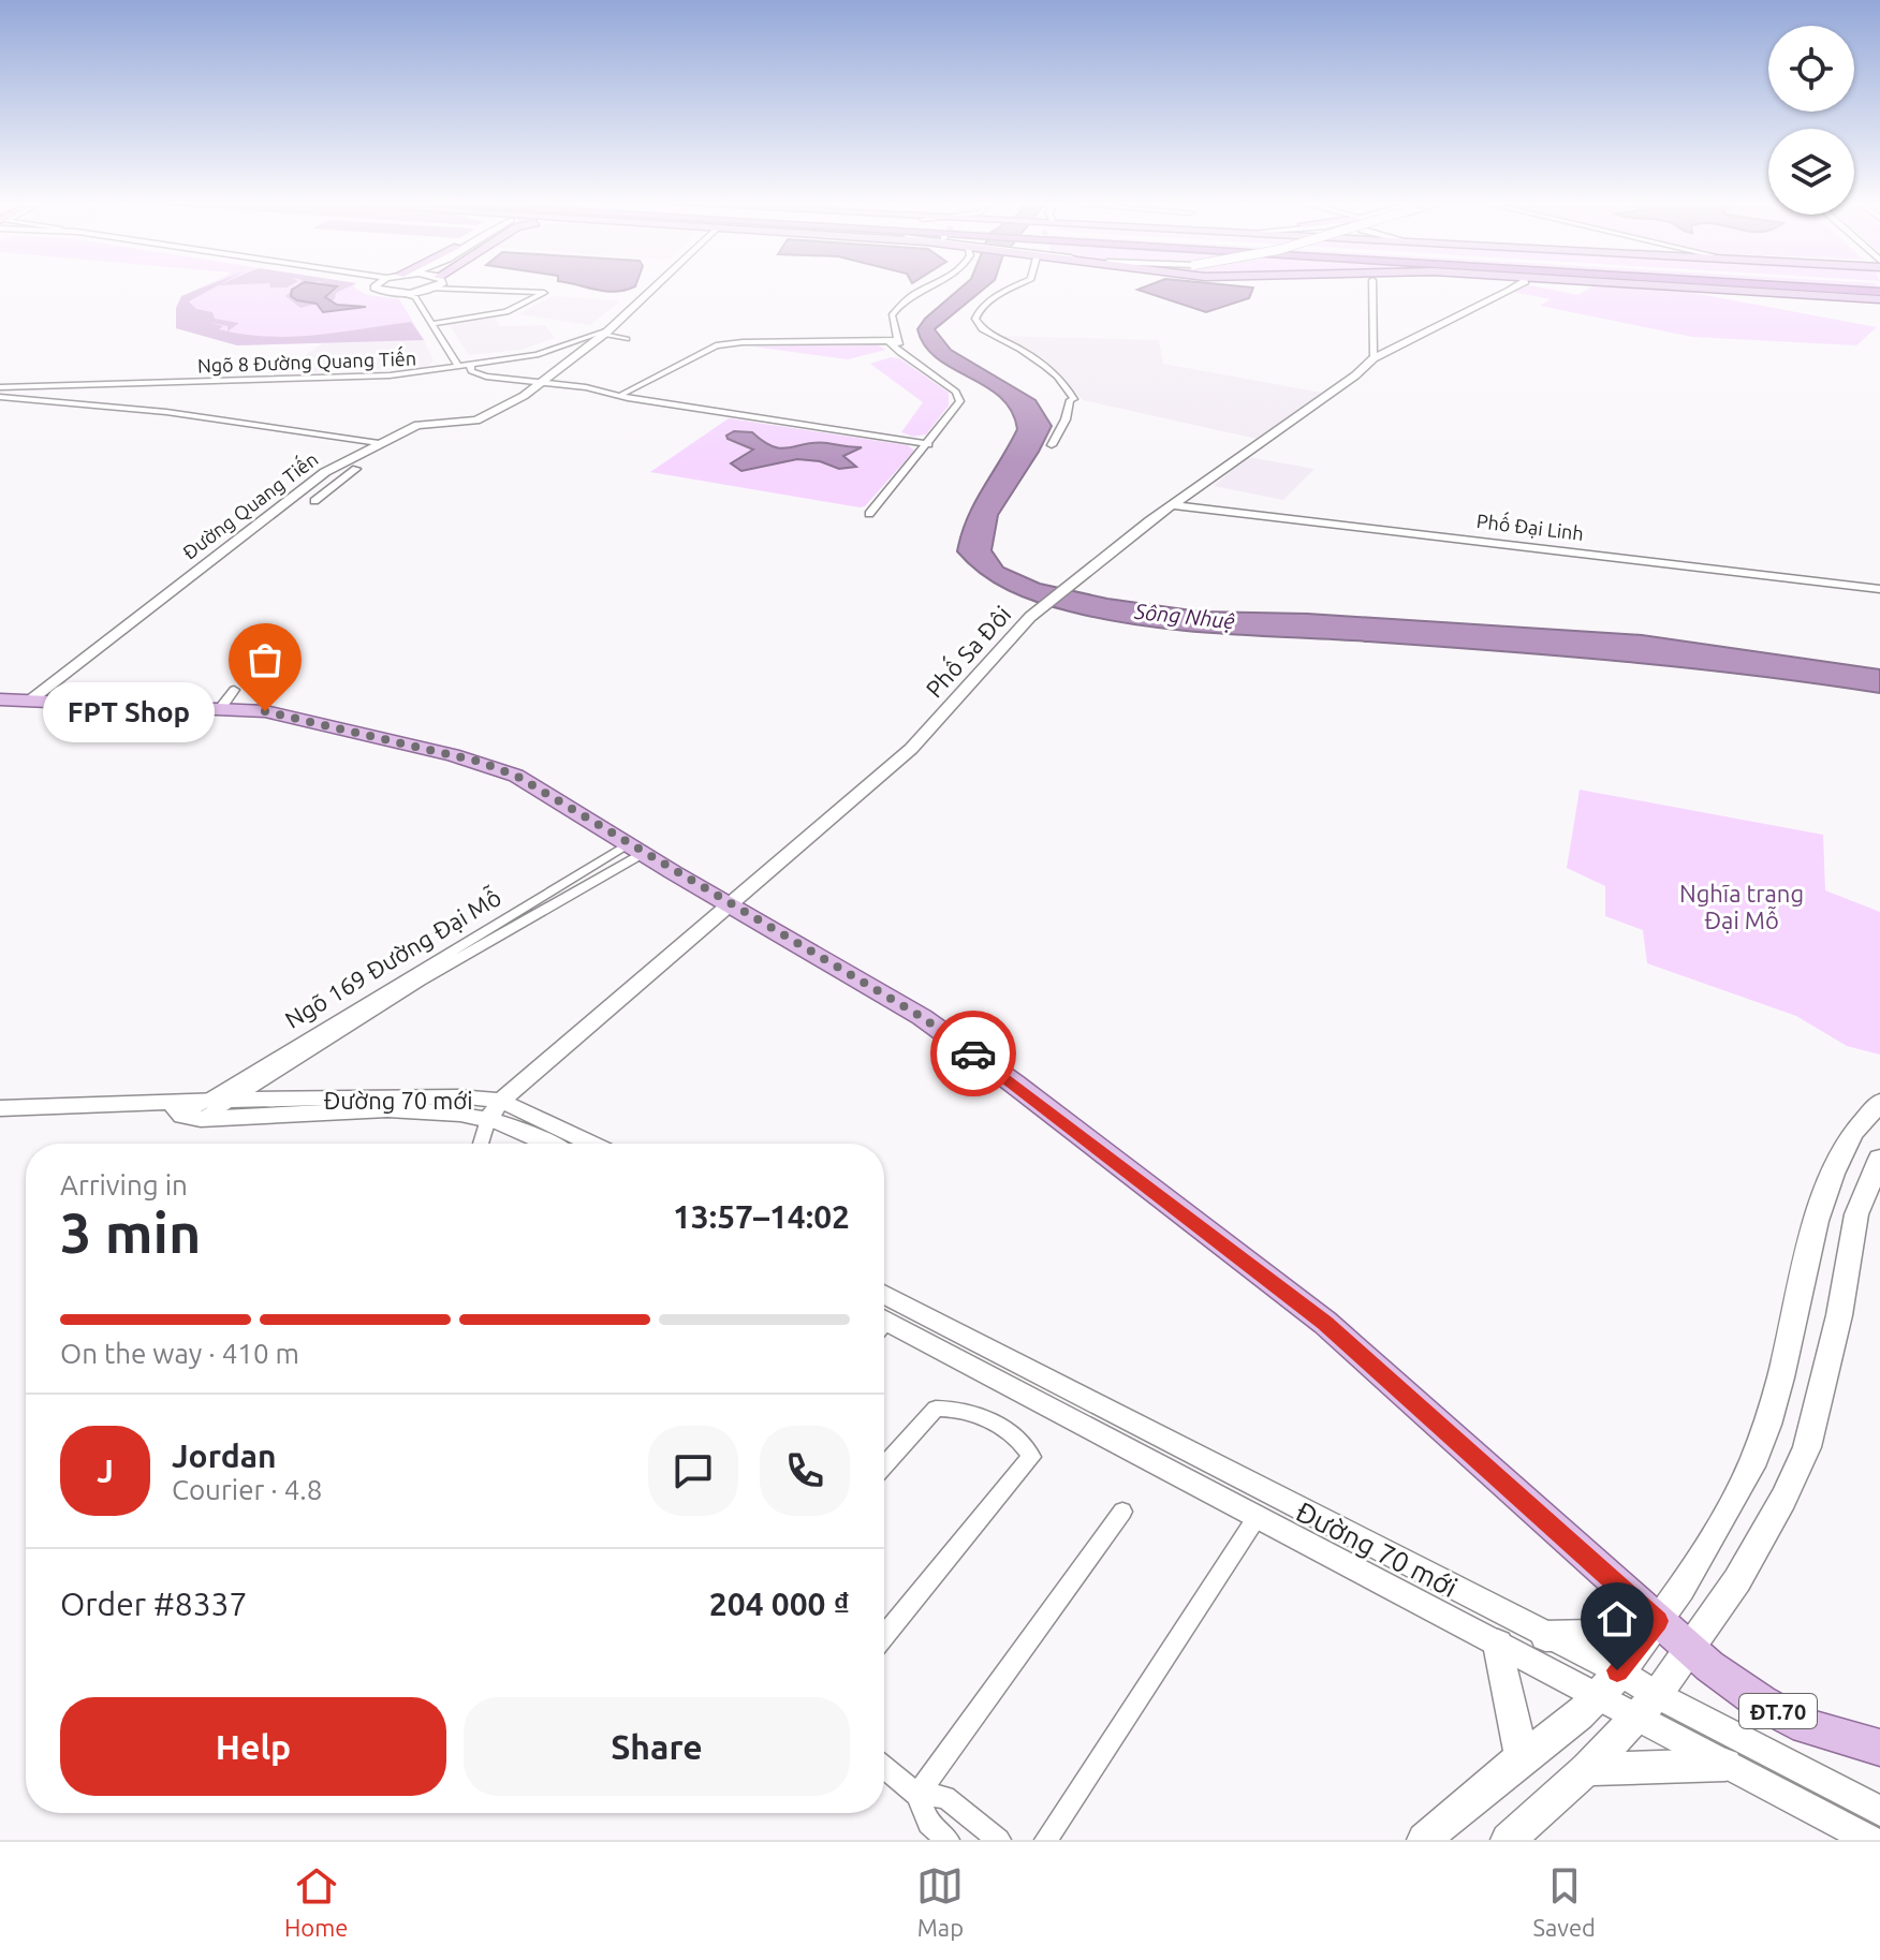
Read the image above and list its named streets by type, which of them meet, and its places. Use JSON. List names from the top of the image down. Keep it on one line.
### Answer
{"streets":{"main road":["ĐT.70"],"street":["Ngõ 8 Đường Quang Tiến","Đường Quang Tiến","Phố Đại Linh","Phố Sa Đôi","Ngõ 169 Đường Đại Mỗ","Đường 70 mới"]},"crossings":[["Ngõ 8 Đường Quang Tiến","Đường Quang Tiến"],["Đường Quang Tiến","ĐT.70"],["Phố Đại Linh","Phố Sa Đôi"],["Phố Sa Đôi","Đường 70 mới"],["Phố Sa Đôi","ĐT.70"],["Ngõ 169 Đường Đại Mỗ","Đường 70 mới"],["Ngõ 169 Đường Đại Mỗ","ĐT.70"]],"water":["Sông Nhuệ"],"parks":["Nghĩa trang Đại Mỗ"],"places":["FPT Shop"],"page":{"bubble":"FPT Shop","heading":["3 min","Arriving in","13:57–14:02"],"panel":["Jordan","Courier · 4.8","Order #8337","204 000 ₫"],"bar":"On the way · 410 m","round":"J","buttons":["Help","Share"],"tabs":["Home","Map","Saved"]}}
